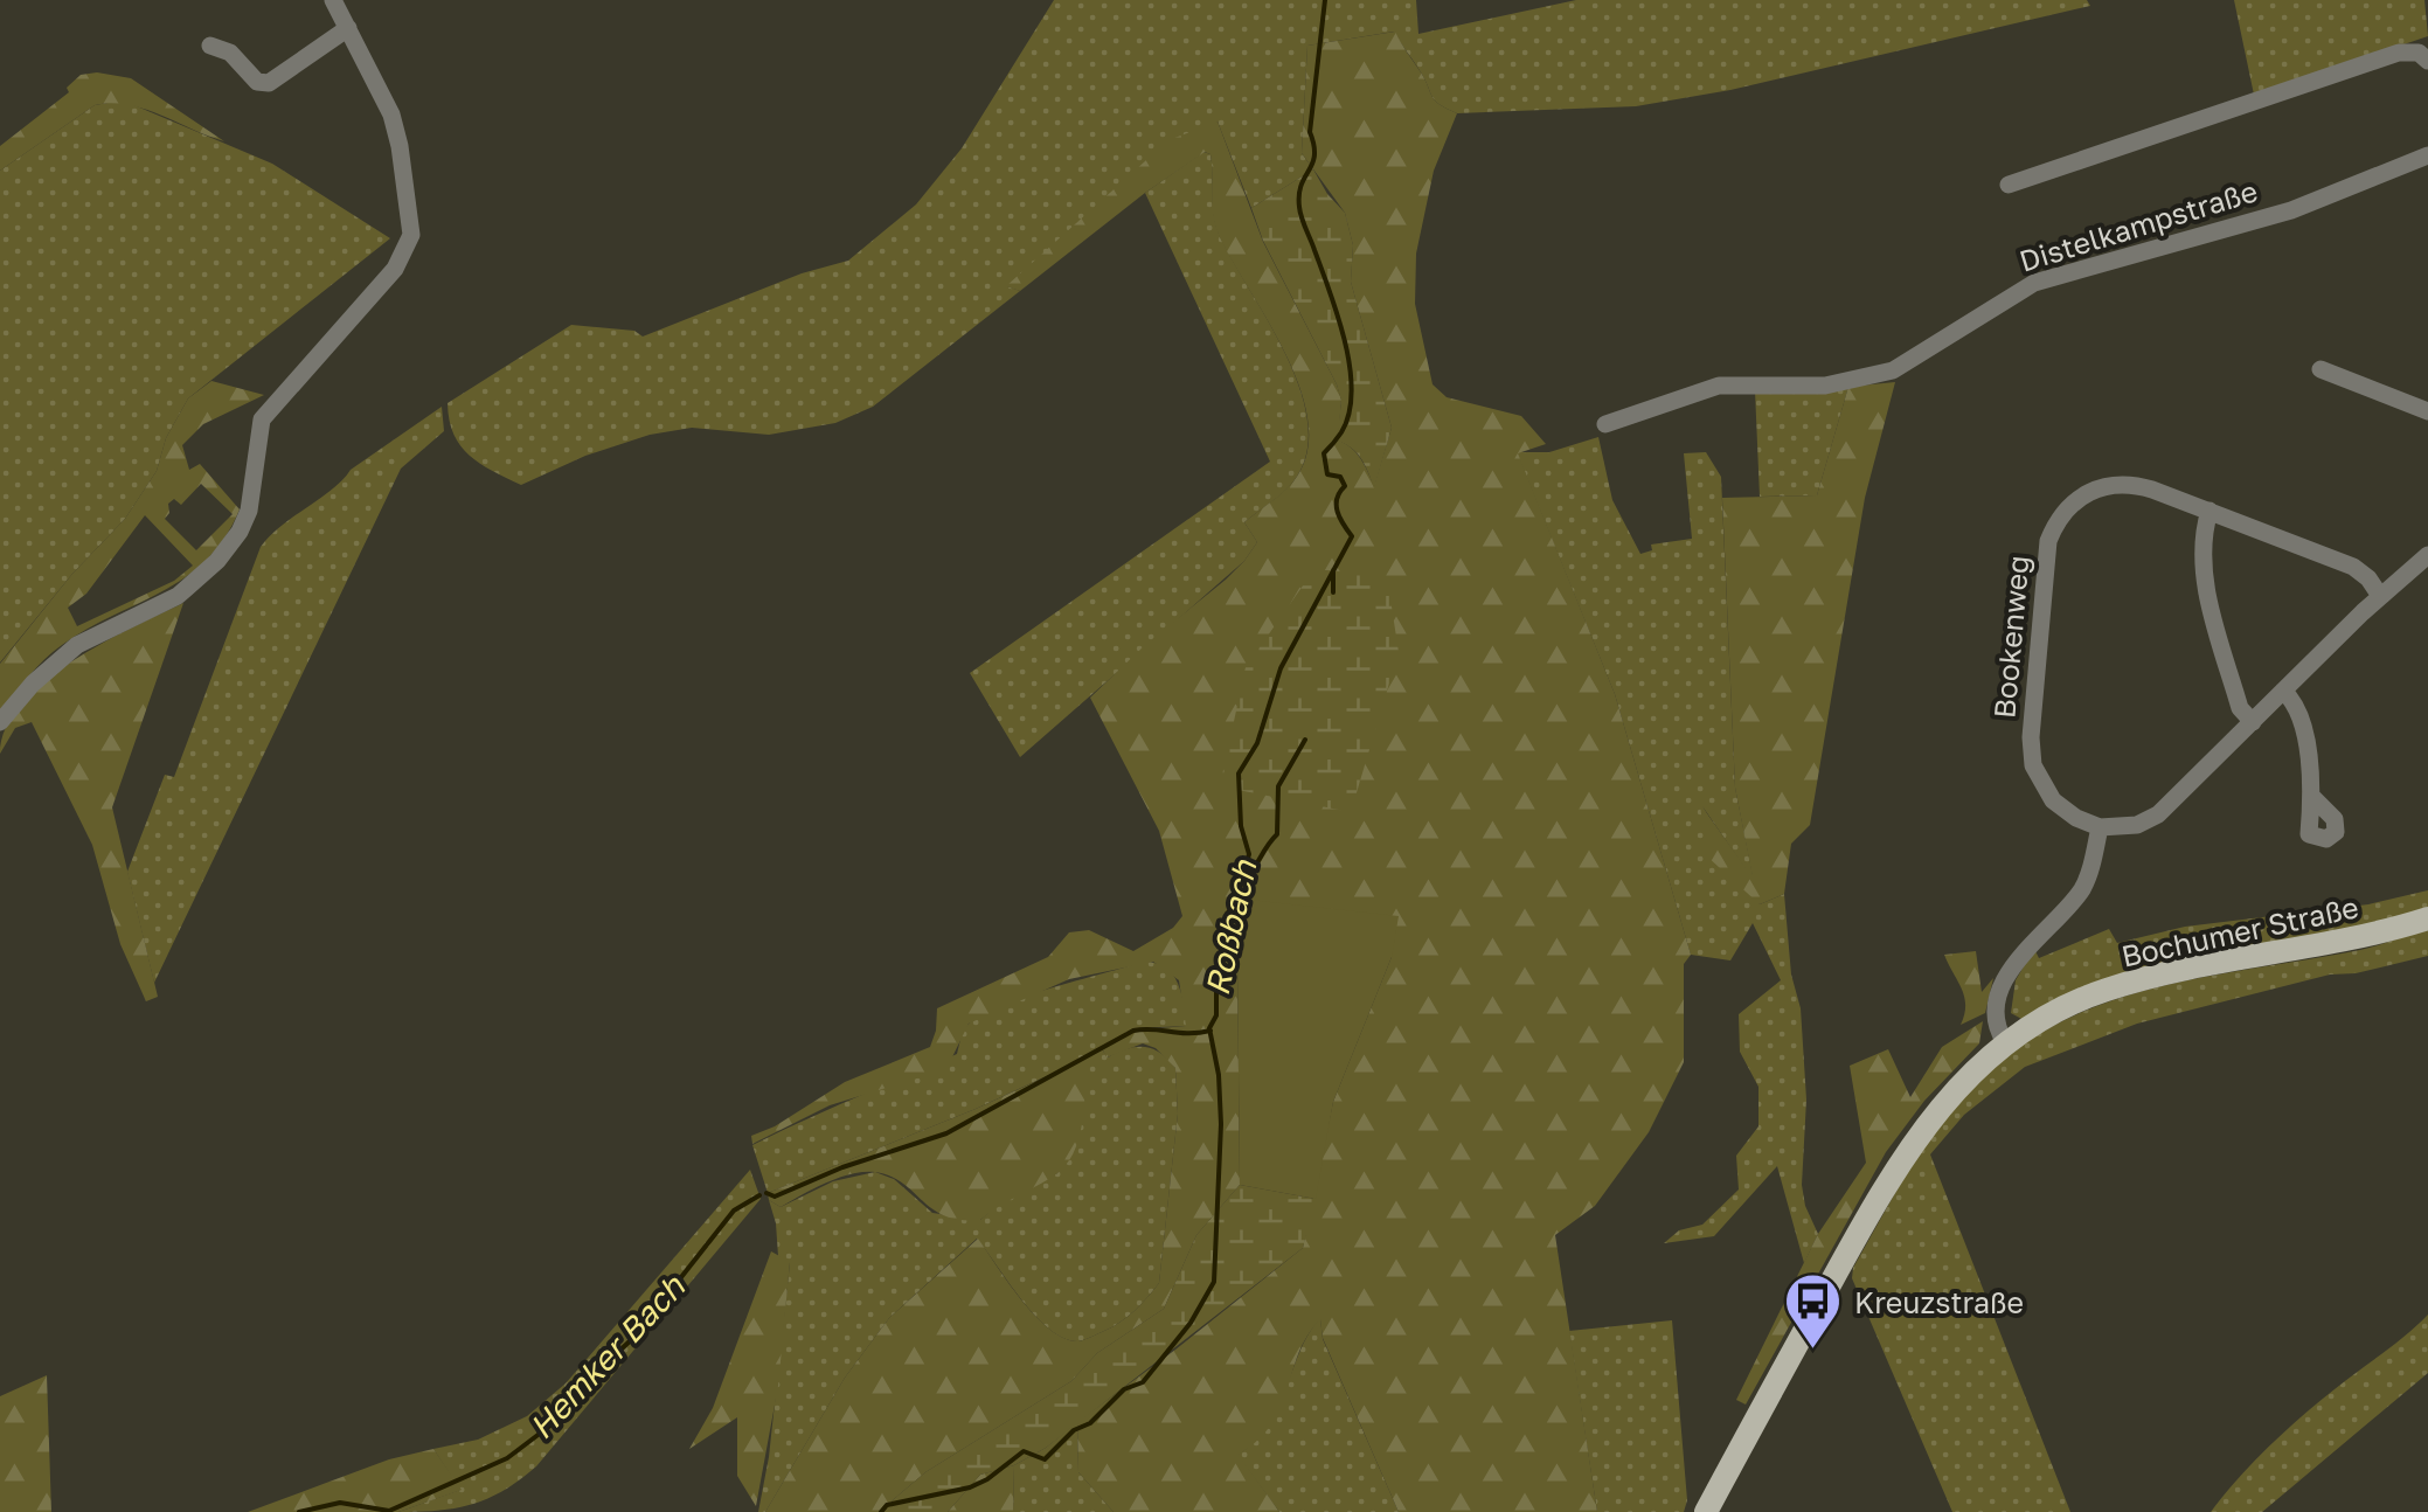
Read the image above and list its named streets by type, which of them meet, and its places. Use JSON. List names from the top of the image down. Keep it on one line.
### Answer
{"streets":{"main road":["Bochumer Straße"],"street":["Distelkampstraße","Bookenweg"]},"water":["Roßbach","Hemker Bach"],"places":{"bus stop":["Kreuzstraße"]}}
